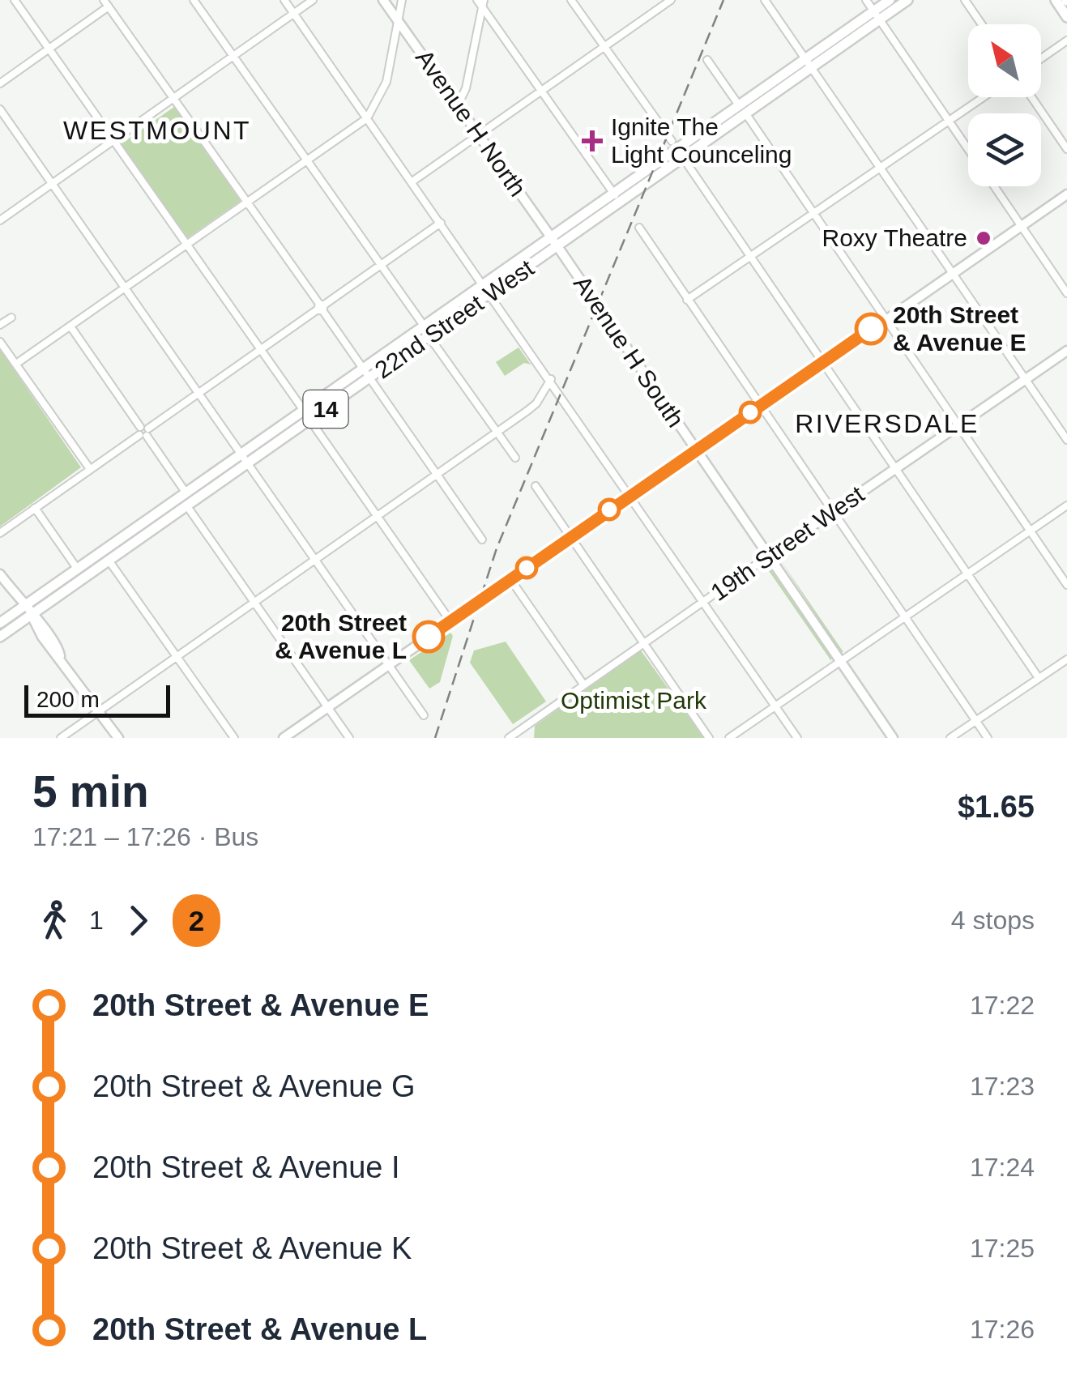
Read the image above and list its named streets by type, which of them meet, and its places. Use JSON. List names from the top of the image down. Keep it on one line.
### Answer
{"streets":{"main road":["22nd Street West","14"],"street":["Avenue H North","Avenue H South","19th Street West"]},"crossings":[["Avenue H North","22nd Street West"],["Avenue H North","Avenue H South"],["22nd Street West","Avenue H South"],["Avenue H South","19th Street West"]],"districts":["WESTMOUNT","RIVERSDALE"],"parks":["Optimist Park"],"places":{"health":["Ignite The Light Counceling"],"other":["Roxy Theatre","20th Street & Avenue E","20th Street & Avenue L"]},"lines":["bus line 2"],"scale_bar":"200 m","north":"top left","page":{"scale":"200 m","heading":["5 min","17:21 – 17:26 · Bus","$1.65"],"legs":["1","2","4 stops"],"list":[{"name":"20th Street & Avenue E","value":"17:22"},{"name":"20th Street & Avenue G","value":"17:23"},{"name":"20th Street & Avenue I","value":"17:24"},{"name":"20th Street & Avenue K","value":"17:25"},{"name":"20th Street & Avenue L","value":"17:26"}]}}
